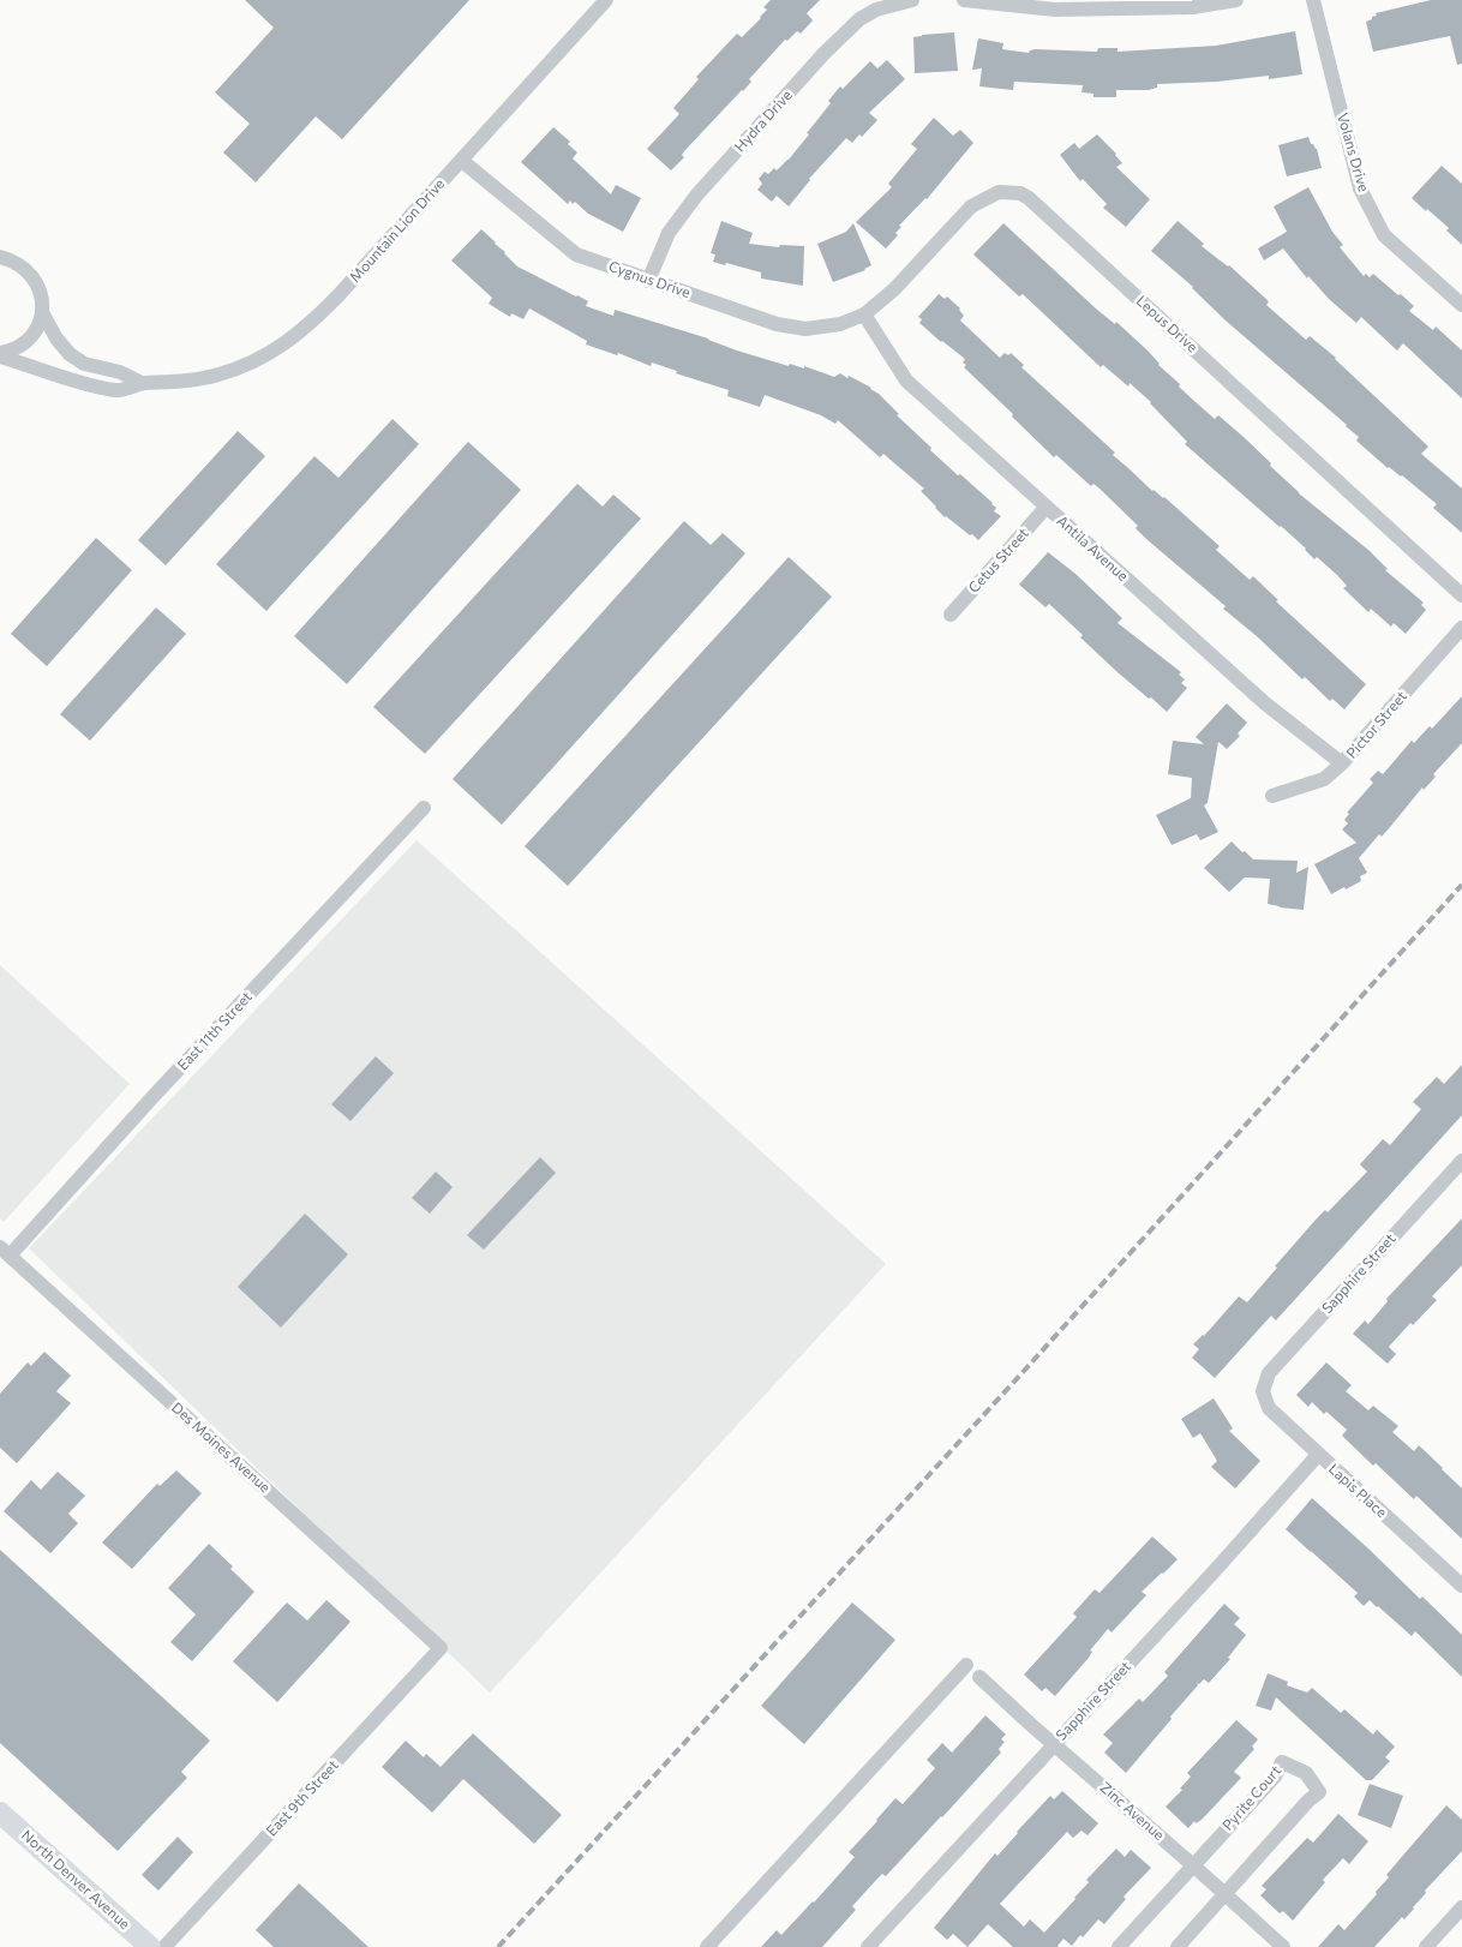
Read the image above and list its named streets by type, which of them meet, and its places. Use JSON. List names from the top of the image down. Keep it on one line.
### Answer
{"streets":{"main road":["North Denver Avenue"],"street":["Hydra Drive","Volans Drive","Mountain Lion Drive","Cygnus Drive","Lepus Drive","Antila Avenue","Cetus Street","Pictor Street","East 11th Street","Sapphire Street","Des Moines Avenue","Lapis Place","East 9th Street","Pyrite Court","Zinc Avenue"]},"crossings":[["Hydra Drive","Cygnus Drive"],["Mountain Lion Drive","Cygnus Drive"],["Cygnus Drive","Lepus Drive"],["Cygnus Drive","Antila Avenue"],["Lepus Drive","Antila Avenue"],["Antila Avenue","Cetus Street"],["Antila Avenue","Pictor Street"],["East 11th Street","Des Moines Avenue"],["Sapphire Street","Lapis Place"],["Sapphire Street","Zinc Avenue"],["Des Moines Avenue","East 9th Street"],["Pyrite Court","Zinc Avenue"]]}
